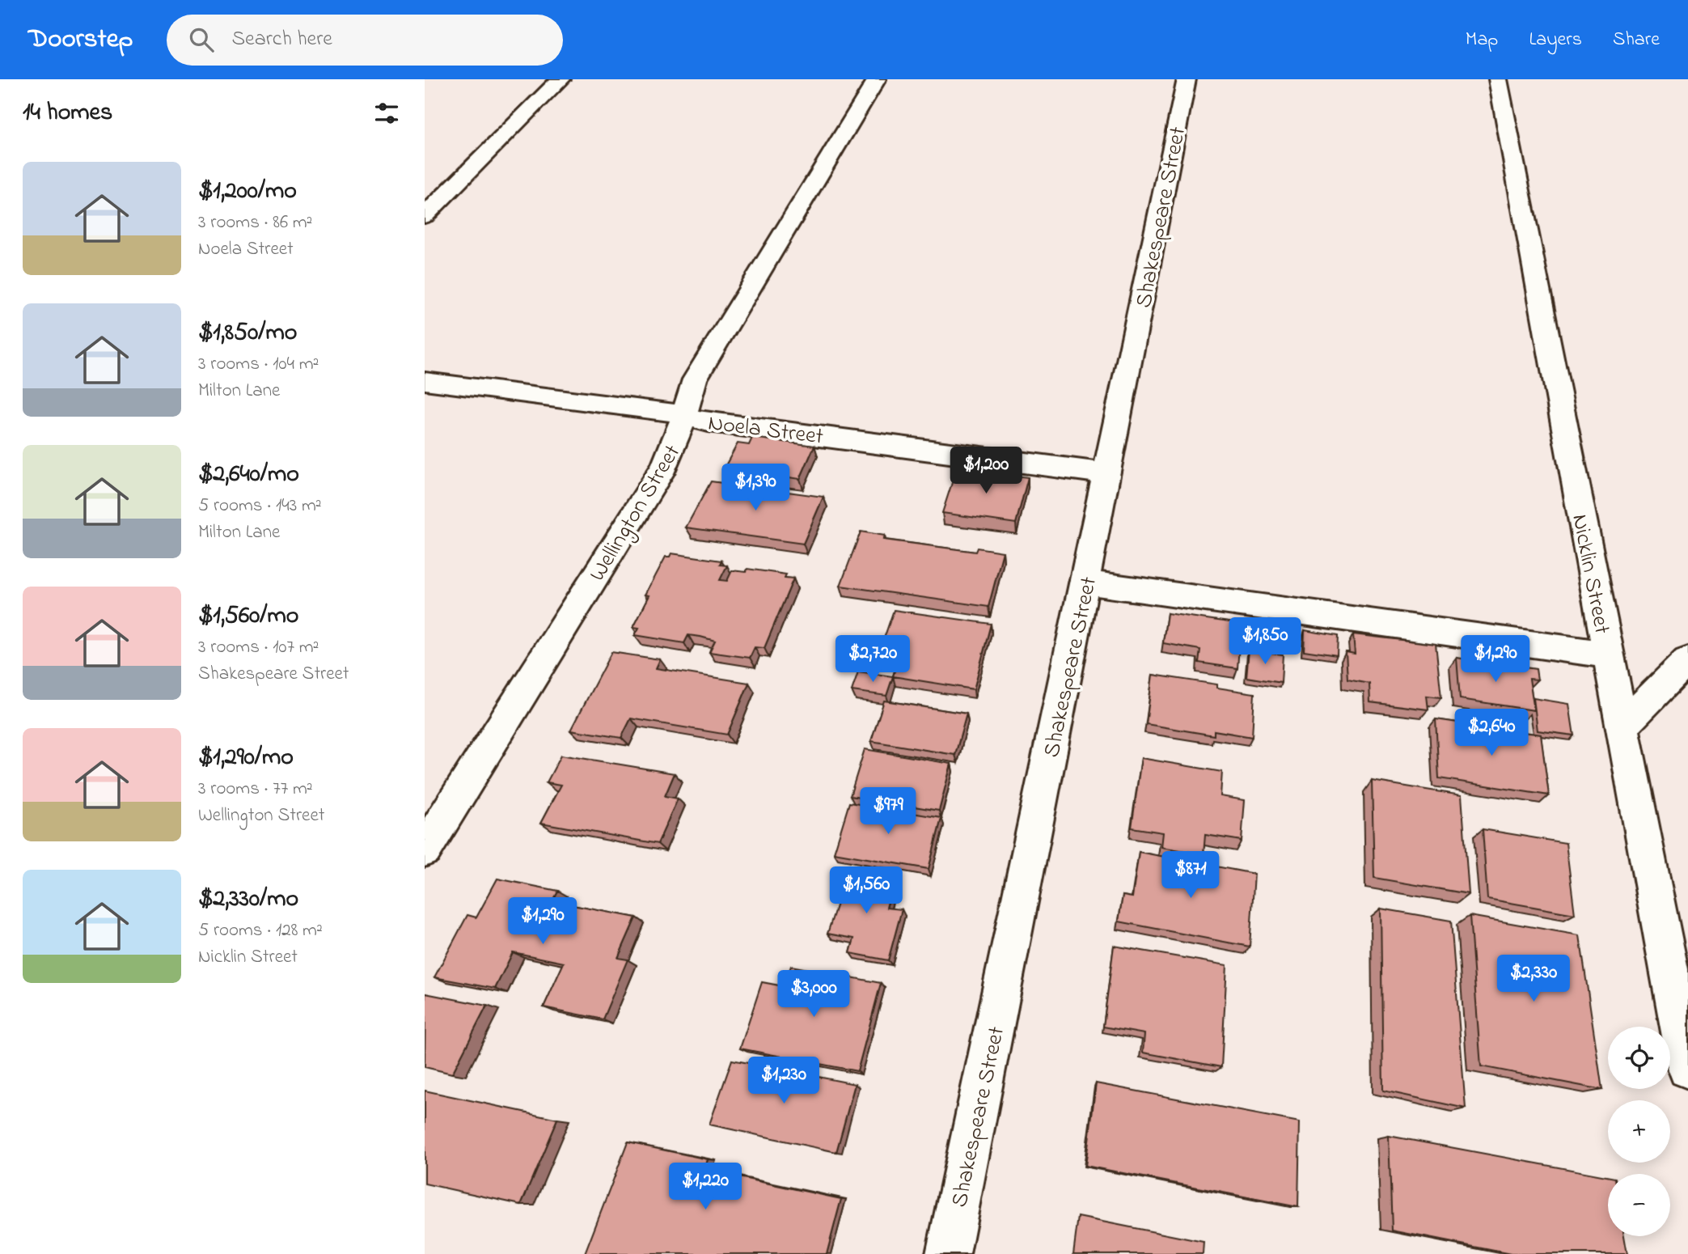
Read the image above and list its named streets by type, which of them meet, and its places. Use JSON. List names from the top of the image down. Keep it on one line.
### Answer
{"streets":{"street":["Shakespeare Street","Noela Street","Wellington Street","Nicklin Street"]},"crossings":[["Shakespeare Street","Noela Street"],["Noela Street","Wellington Street"]],"page":{"header":"Doorstep","search":"Search here","nav":["Map","Layers","Share"],"heading":"14 homes","list":[{"name":"$1,200/mo","note":"3 rooms · 86 m² · Noela Street"},{"name":"$1,850/mo","note":"3 rooms · 104 m² · Milton Lane"},{"name":"$2,640/mo","note":"5 rooms · 143 m² · Milton Lane"},{"name":"$1,560/mo","note":"3 rooms · 107 m² · Shakespeare Street"},{"name":"$1,290/mo","note":"3 rooms · 77 m² · Wellington Street"},{"name":"$2,330/mo","note":"5 rooms · 128 m² · Nicklin Street"}],"price":["$1,200","$1,390","$1,850","$2,720","$1,290","$2,640","$979","$871","$1,560","$1,290","$2,330","$3,000","$1,230","$1,220"],"map_buttons":["+","−"]}}
